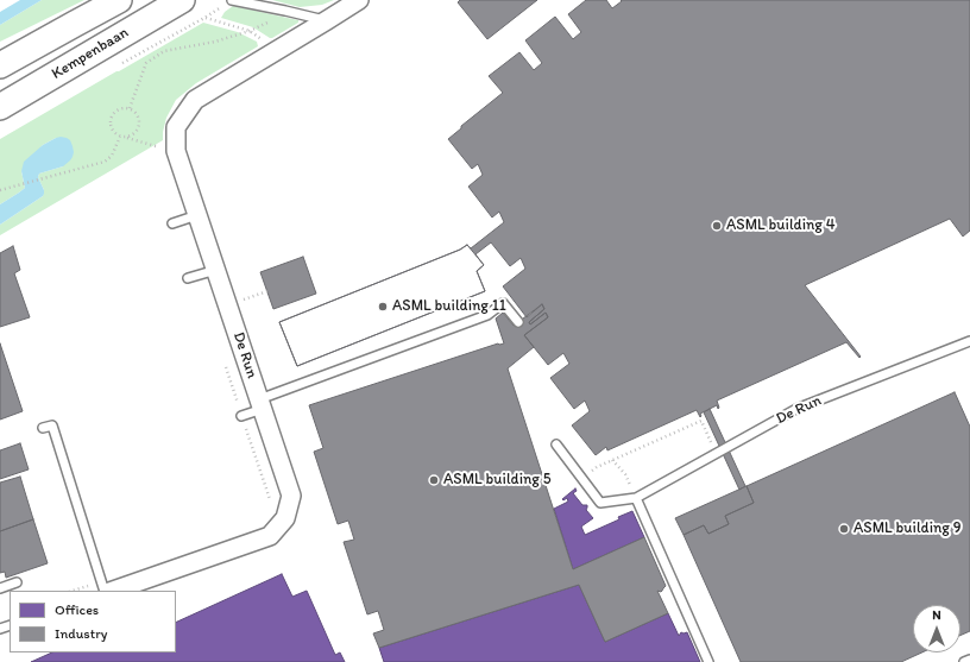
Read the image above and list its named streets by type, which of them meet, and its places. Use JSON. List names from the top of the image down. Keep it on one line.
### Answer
{"streets":{"main road":["Kempenbaan"],"street":["De Run"]},"places":["ASML building 4","ASML building 11","ASML building 5","ASML building 9"],"legend":["Offices","Industry"],"north":"top"}
